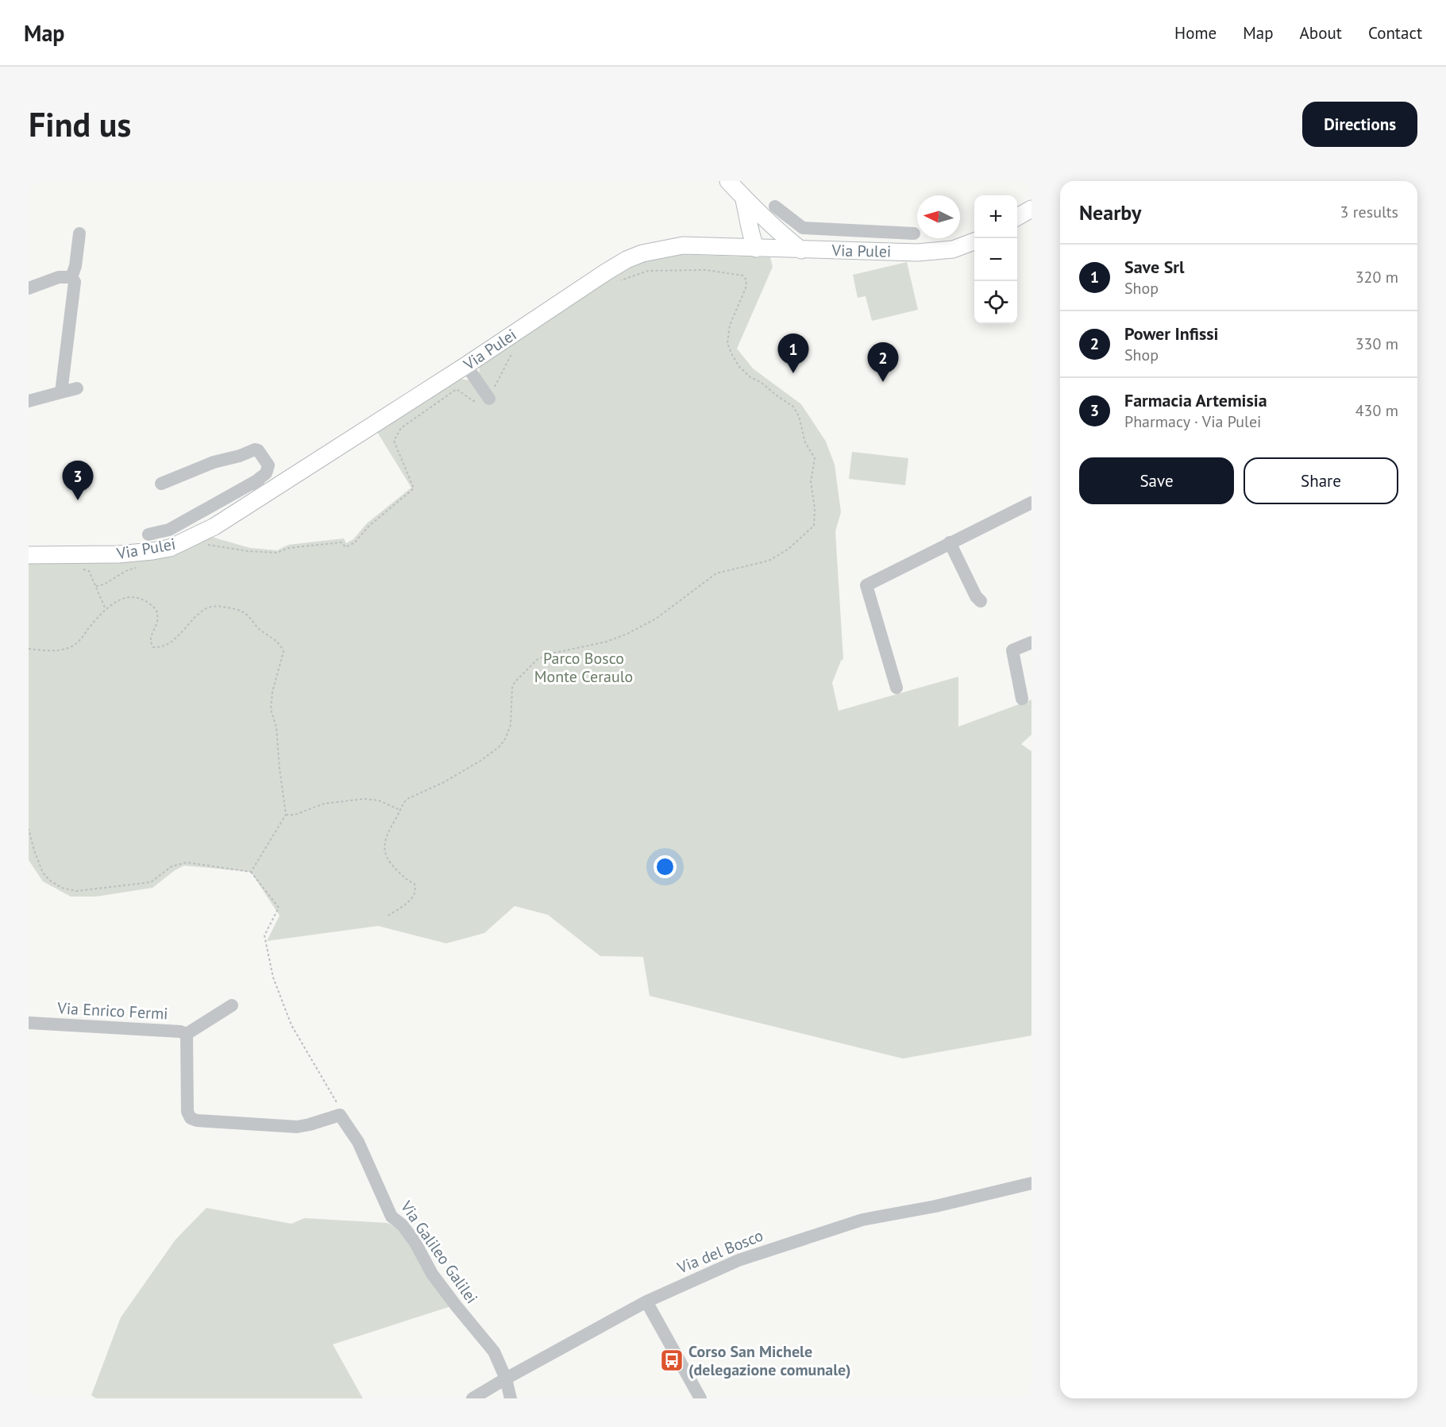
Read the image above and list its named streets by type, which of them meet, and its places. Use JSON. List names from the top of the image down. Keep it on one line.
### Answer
{"streets":{"main road":["Via Pulei"],"street":["Via Enrico Fermi","Via del Bosco","Via Galileo Galilei"]},"crossings":[["Via Enrico Fermi","Via Galileo Galilei"],["Via del Bosco","Via Galileo Galilei"]],"parks":["Parco Bosco Monte Ceraulo"],"places":{"bus stop":["Corso San Michele (delegazione comunale)"]},"north":"left","page":{"header":"Map","nav":["Home","Map","About","Contact"],"buttons":["Directions",["Save","Share"]],"title":"Find us","heading":["Nearby","3 results"],"map_buttons":["+","−"],"list":[{"mark":"1","name":"Save Srl","note":"Shop","value":"320 m"},{"mark":"2","name":"Power Infissi","note":"Shop","value":"330 m"},{"mark":"3","name":"Farmacia Artemisia","note":"Pharmacy · Via Pulei","value":"430 m"}],"pins":["1","2","3"]}}
